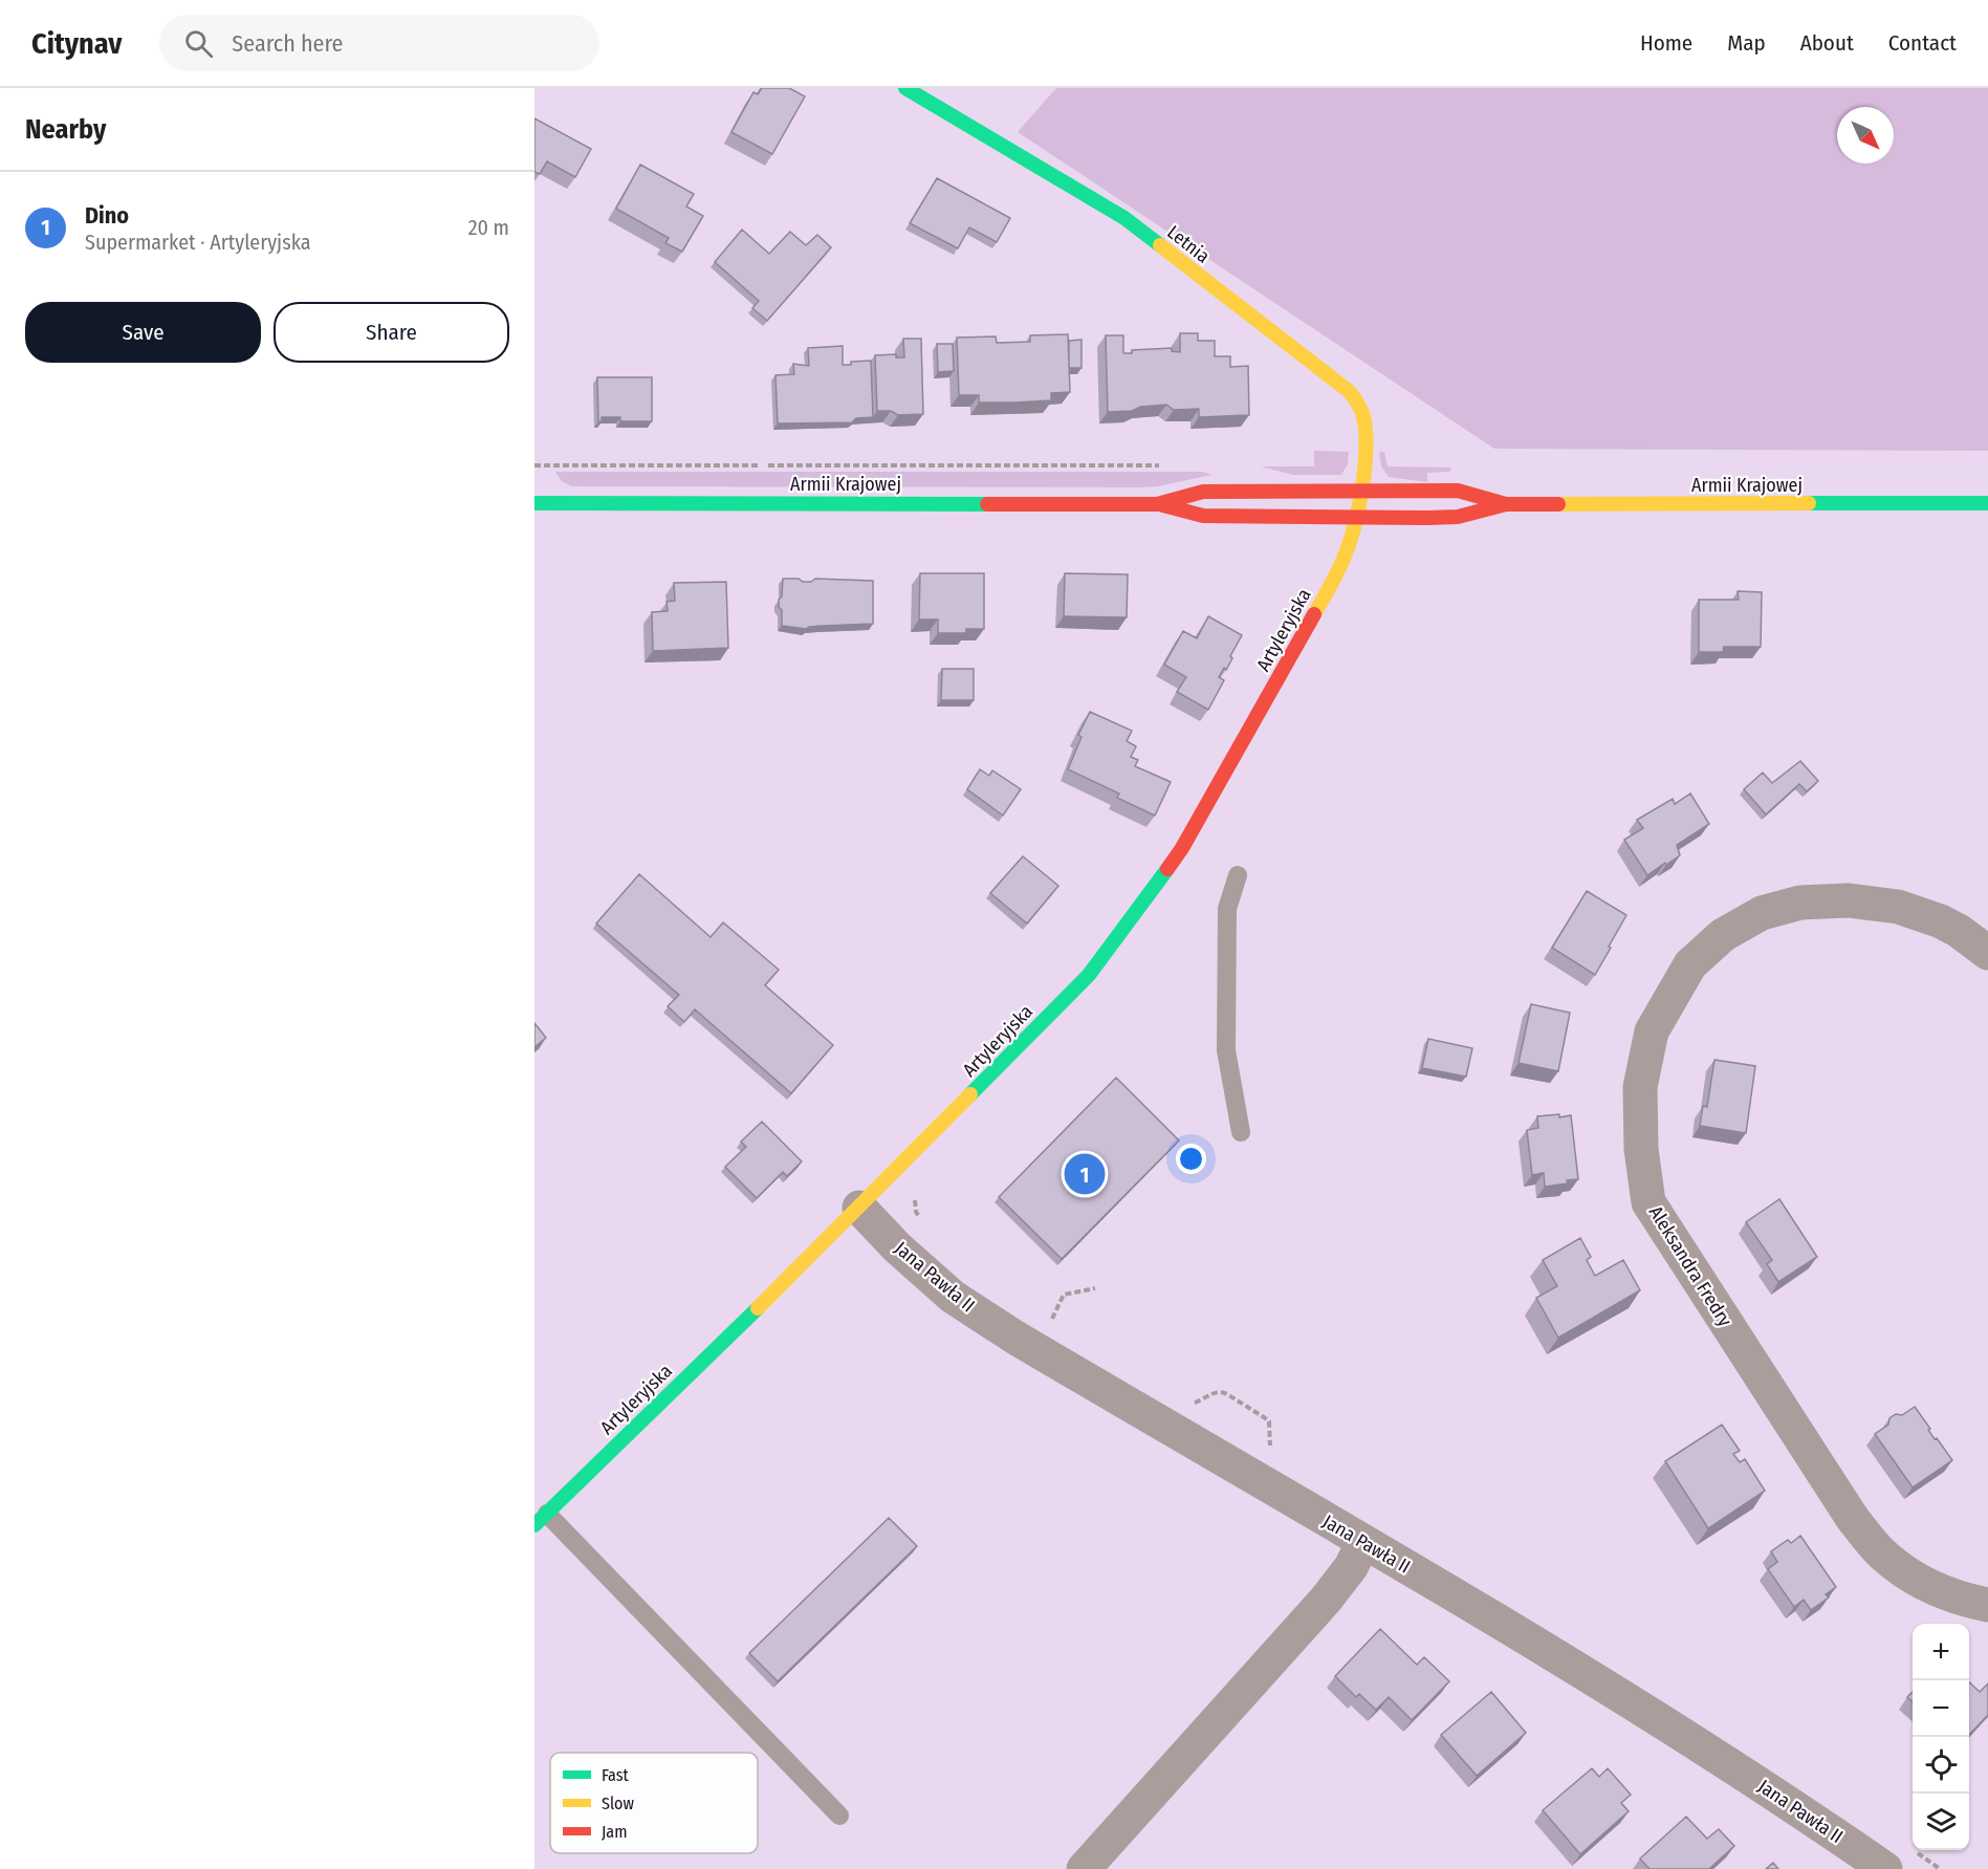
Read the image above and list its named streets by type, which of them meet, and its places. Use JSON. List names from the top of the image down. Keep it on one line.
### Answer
{"streets":{"street":["Letnia","Armii Krajowej","Artyleryjska","Aleksandra Fredry","Jana Pawła II"]},"crossings":[["Letnia","Armii Krajowej"],["Letnia","Artyleryjska"],["Armii Krajowej","Artyleryjska"],["Artyleryjska","Jana Pawła II"]],"legend":["Fast","Slow","Jam"],"north":"bottom right","page":{"header":"Citynav","search":"Search here","nav":["Home","Map","About","Contact"],"heading":"Nearby","list":[{"mark":"1","name":"Dino","note":"Supermarket · Artyleryjska","value":"20 m"}],"buttons":["Save","Share"],"pins":"1","map_buttons":["+","−"]}}
